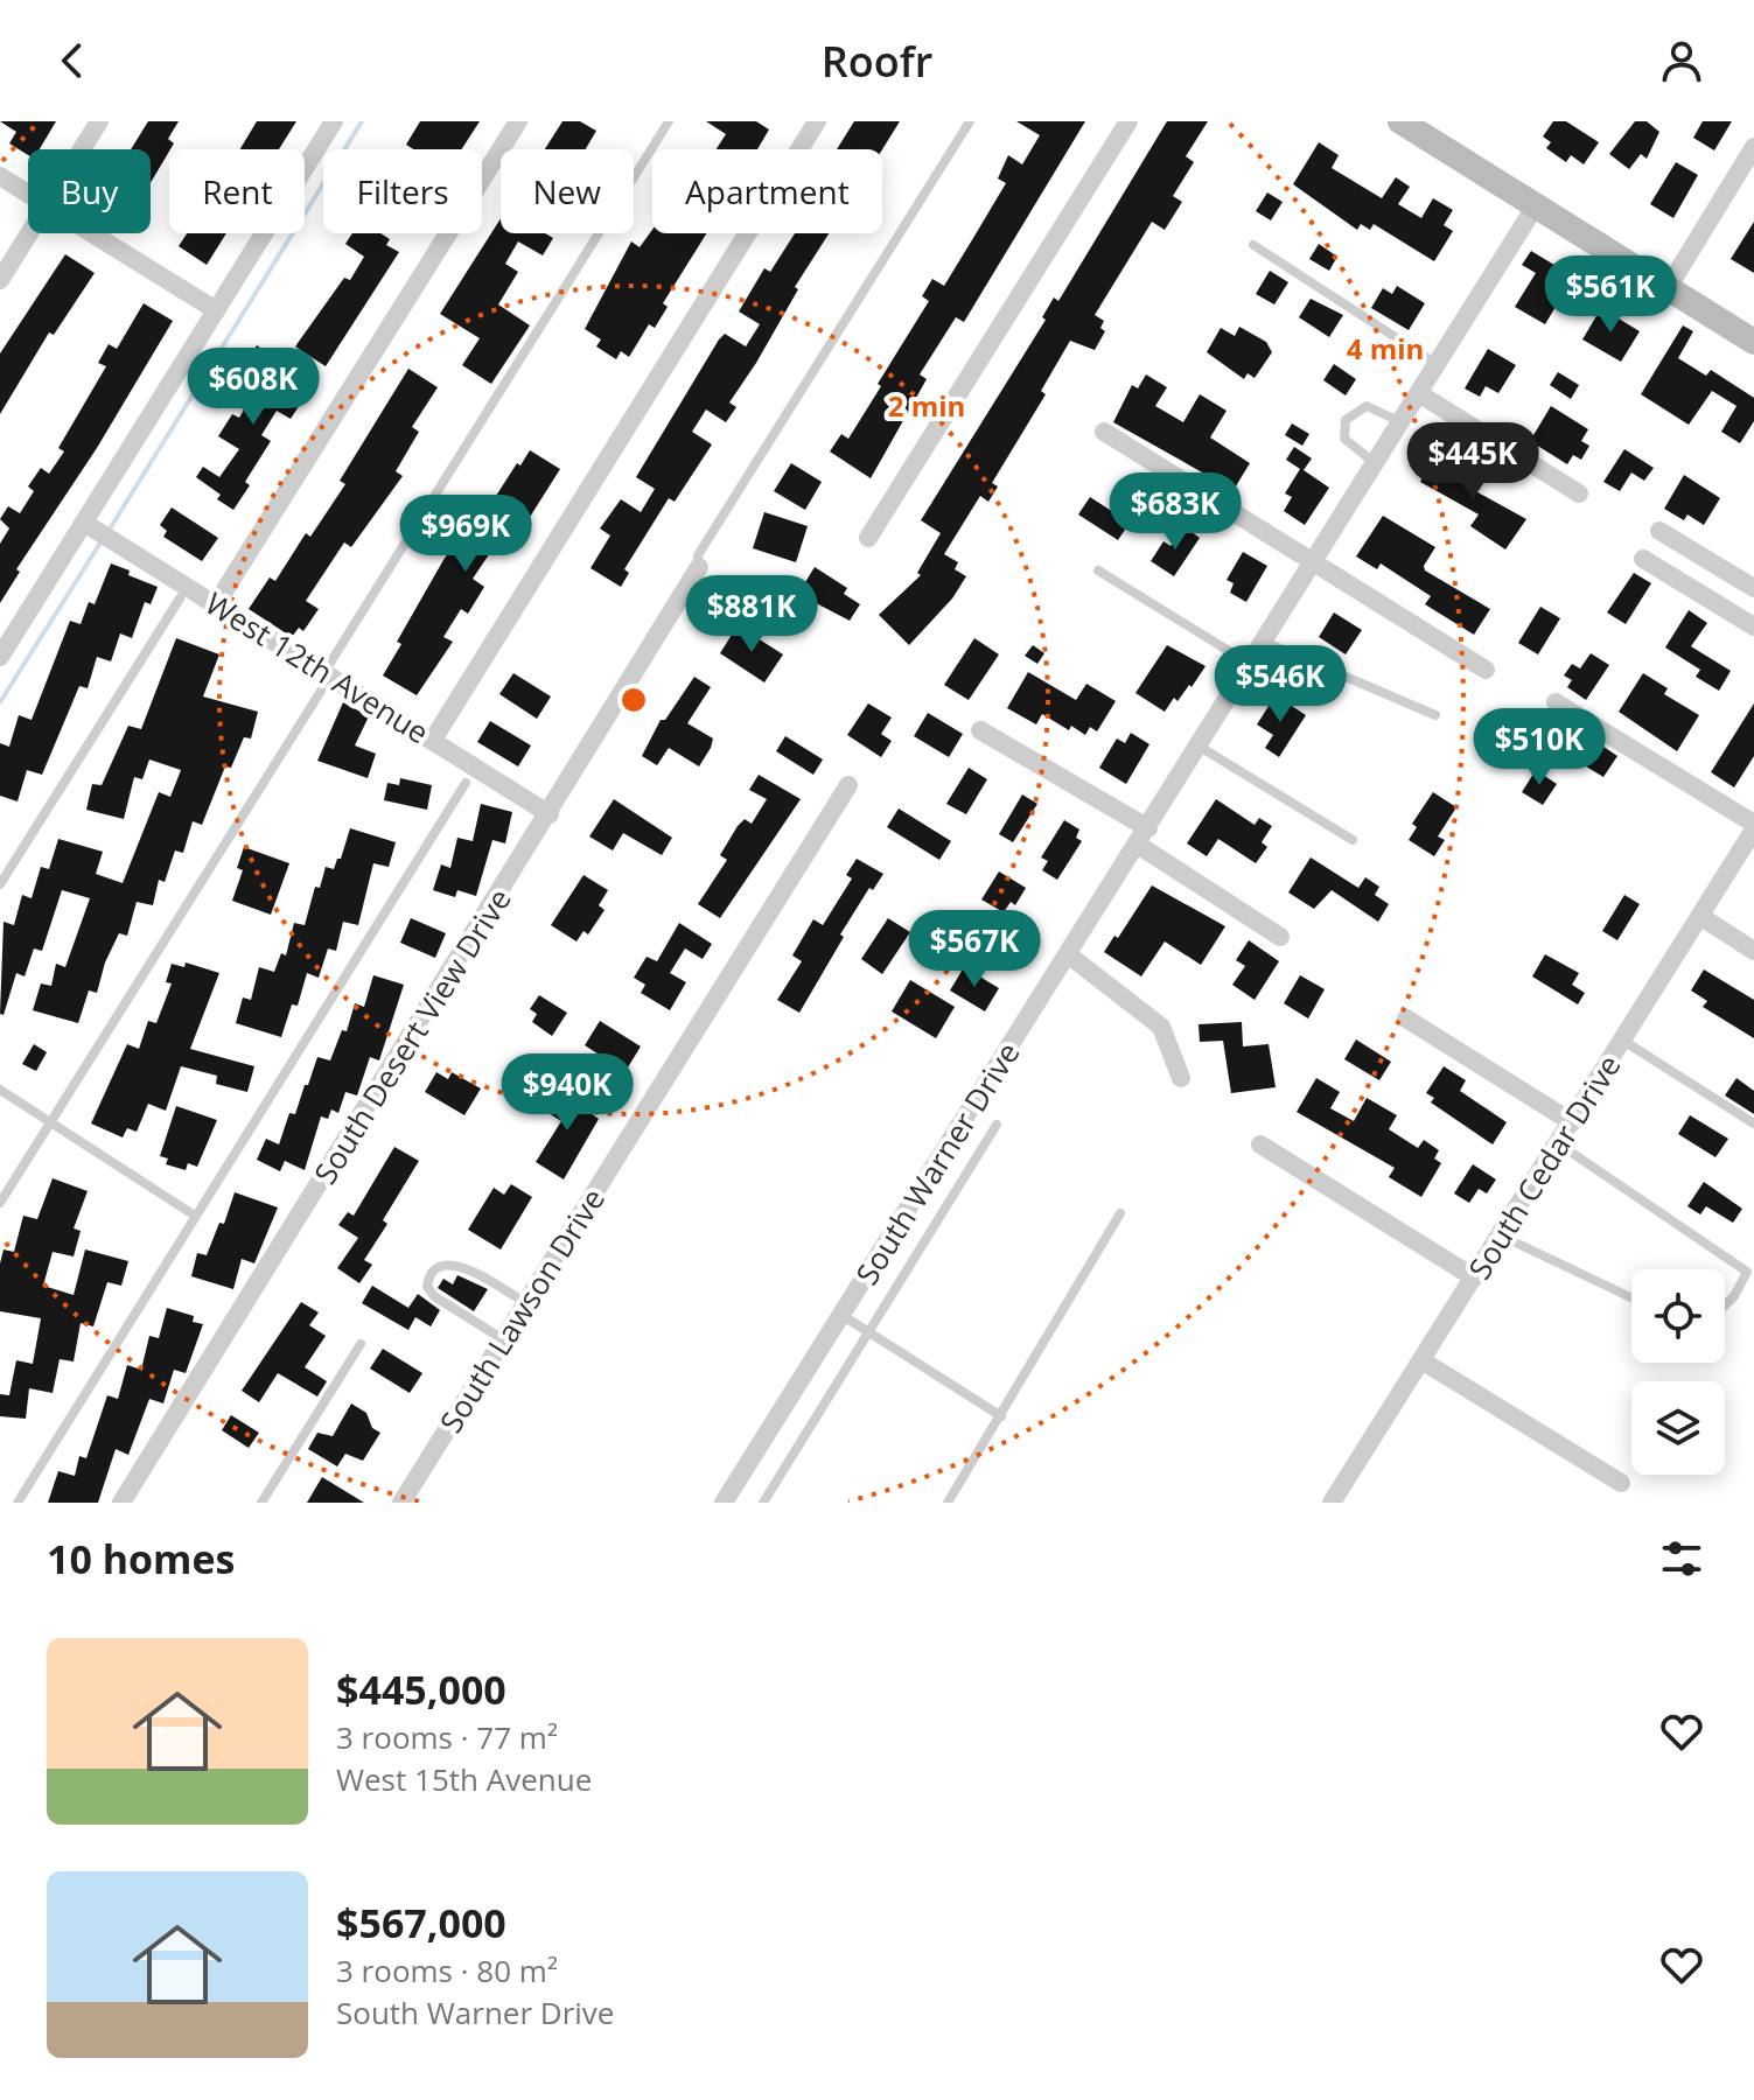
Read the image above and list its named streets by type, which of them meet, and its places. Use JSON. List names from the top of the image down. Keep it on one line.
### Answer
{"streets":{"street":["West 12th Avenue","South Desert View Drive","South Warner Drive","South Cedar Drive","South Lawson Drive"]},"crossings":[["West 12th Avenue","South Desert View Drive"]],"page":{"header":"Roofr","chip":["Buy","Rent","Filters","New","Apartment"],"price":["$561K","$608K","$445K","$683K","$969K","$881K","$546K","$510K","$567K","$940K"],"heading":"10 homes","list":[{"name":"$445,000","note":"3 rooms · 77 m² · West 15th Avenue"},{"name":"$567,000","note":"3 rooms · 80 m² · South Warner Drive"}]},"rings":["4 min","2 min"]}
